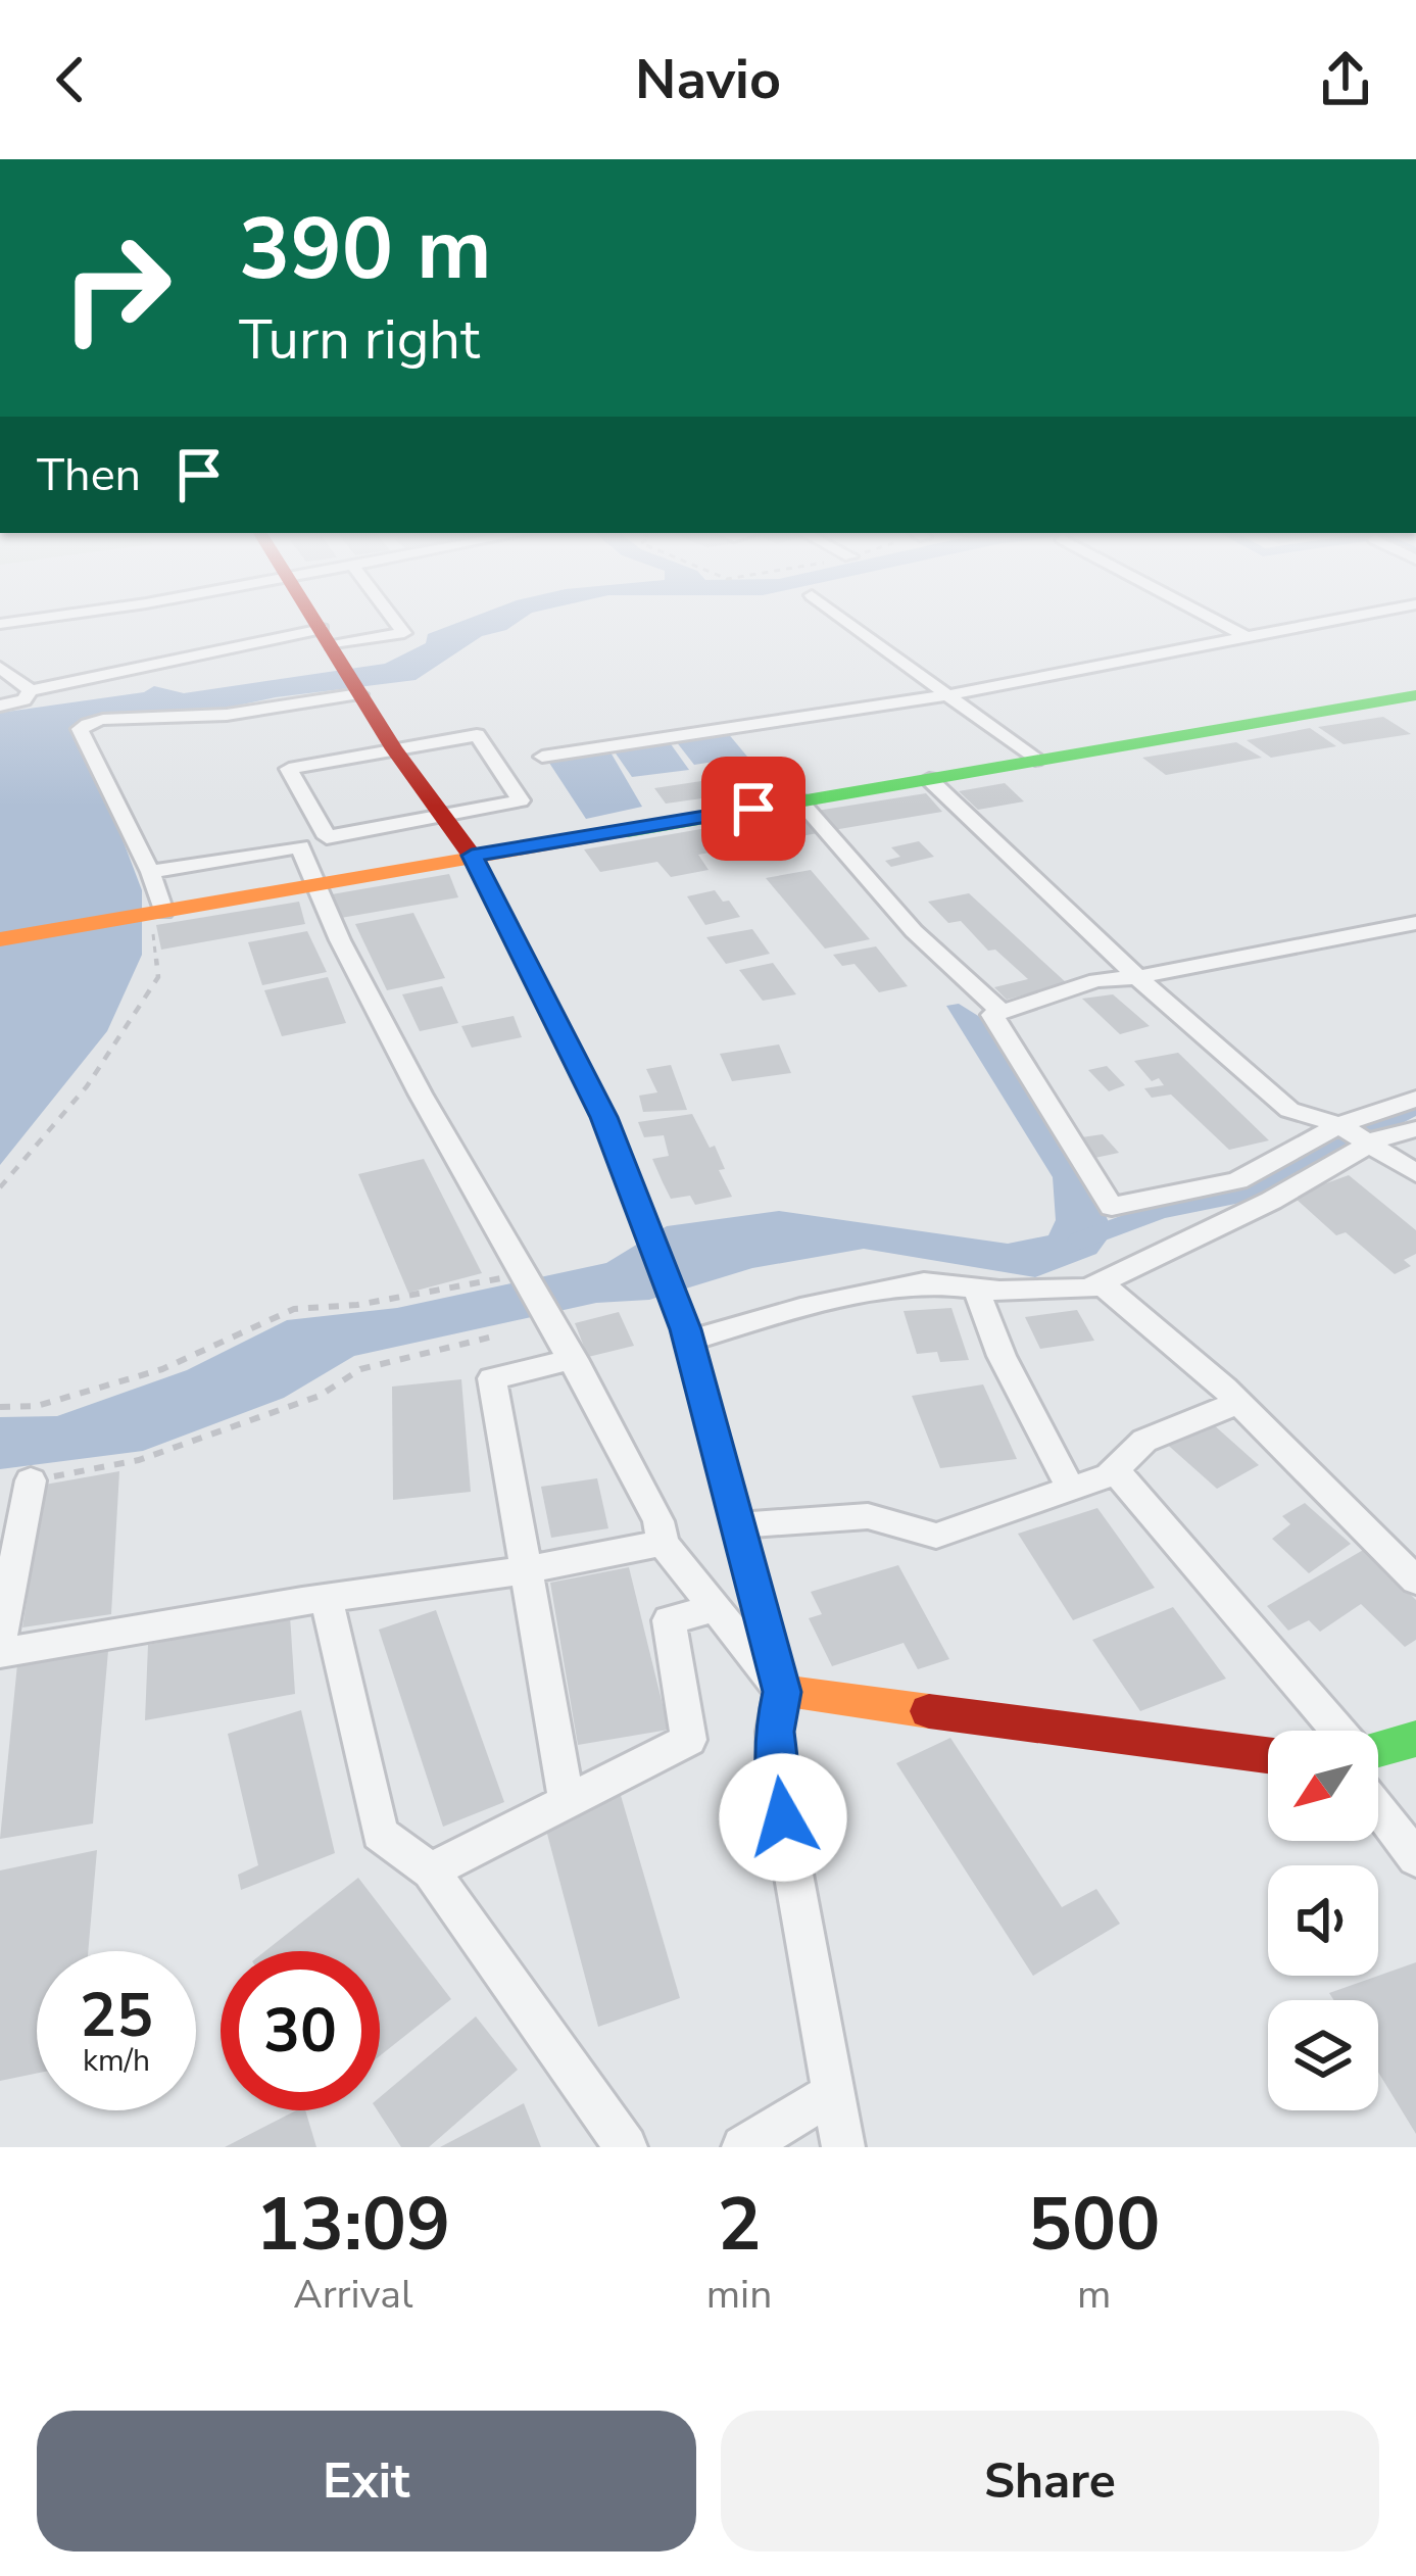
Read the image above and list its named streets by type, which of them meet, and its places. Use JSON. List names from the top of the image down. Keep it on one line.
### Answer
{"north":"bottom left","page":{"header":"Navio","turn":["390 m","Turn right"],"then":"Then","speed":"25 km/h","limit":"30","eta":["13:09","Arrival","2","min","500","m"],"buttons":["Exit","Share"]}}
